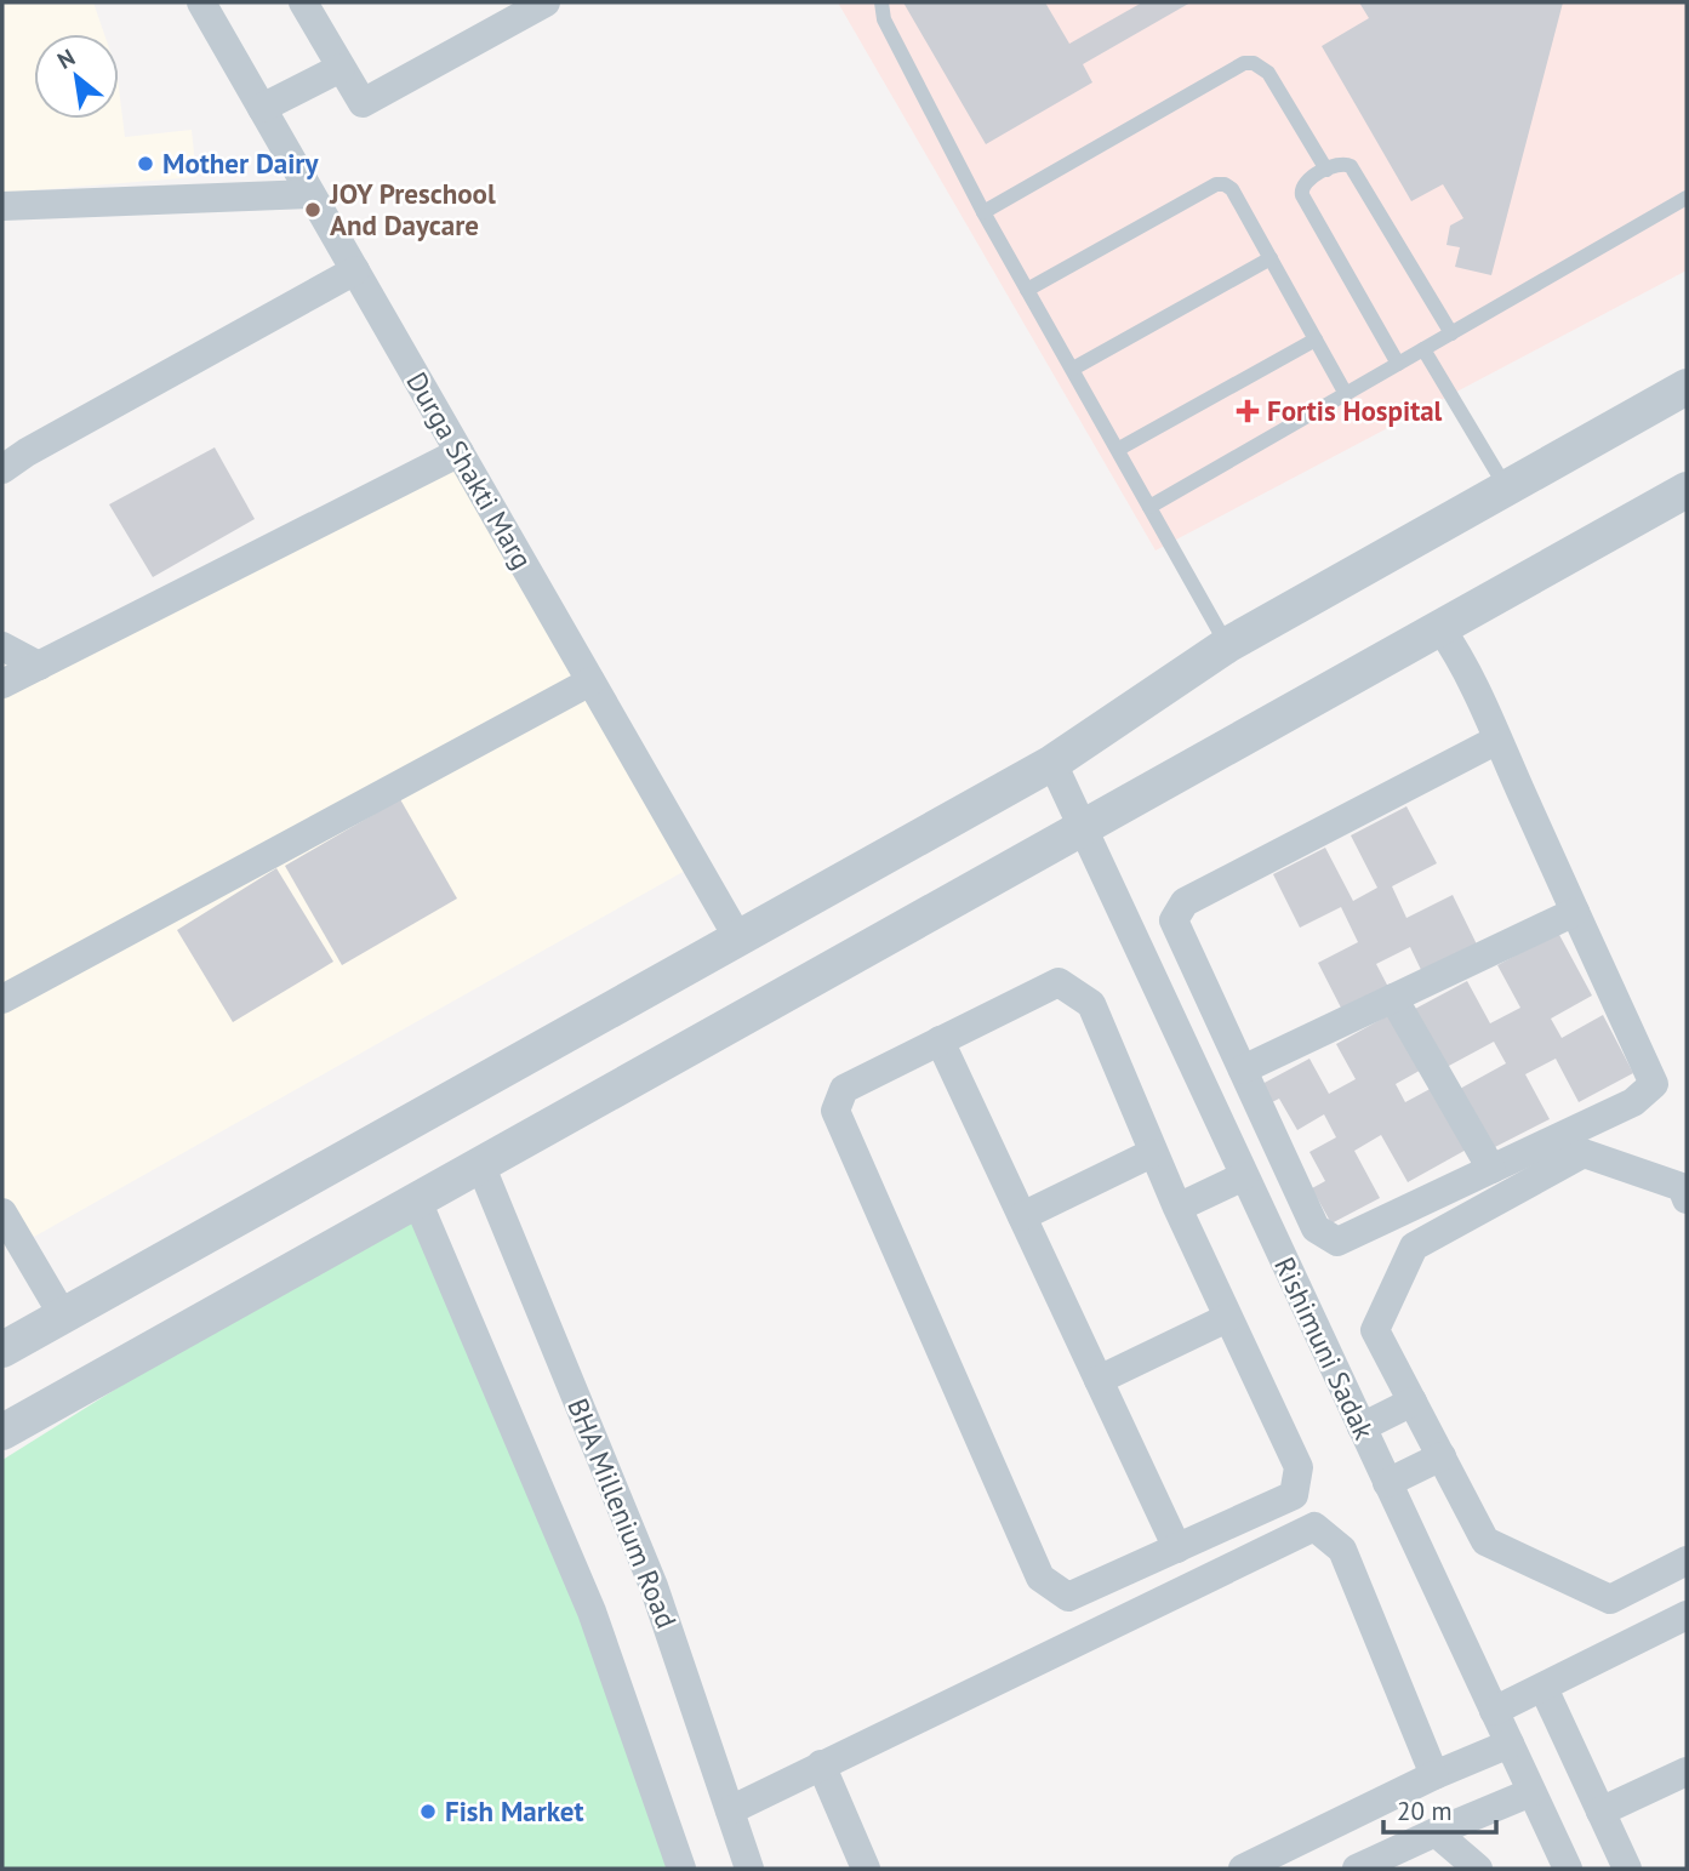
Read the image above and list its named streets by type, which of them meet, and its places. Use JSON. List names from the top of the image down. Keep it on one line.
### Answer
{"streets":{"street":["Durga Shakti Marg","Rishimuni Sadak","BHA Millenium Road"]},"places":{"other":["Mother Dairy","JOY Preschool And Daycare","Fish Market"],"health":["Fortis Hospital"]},"scale_bar":"20 m","north":"top left"}
